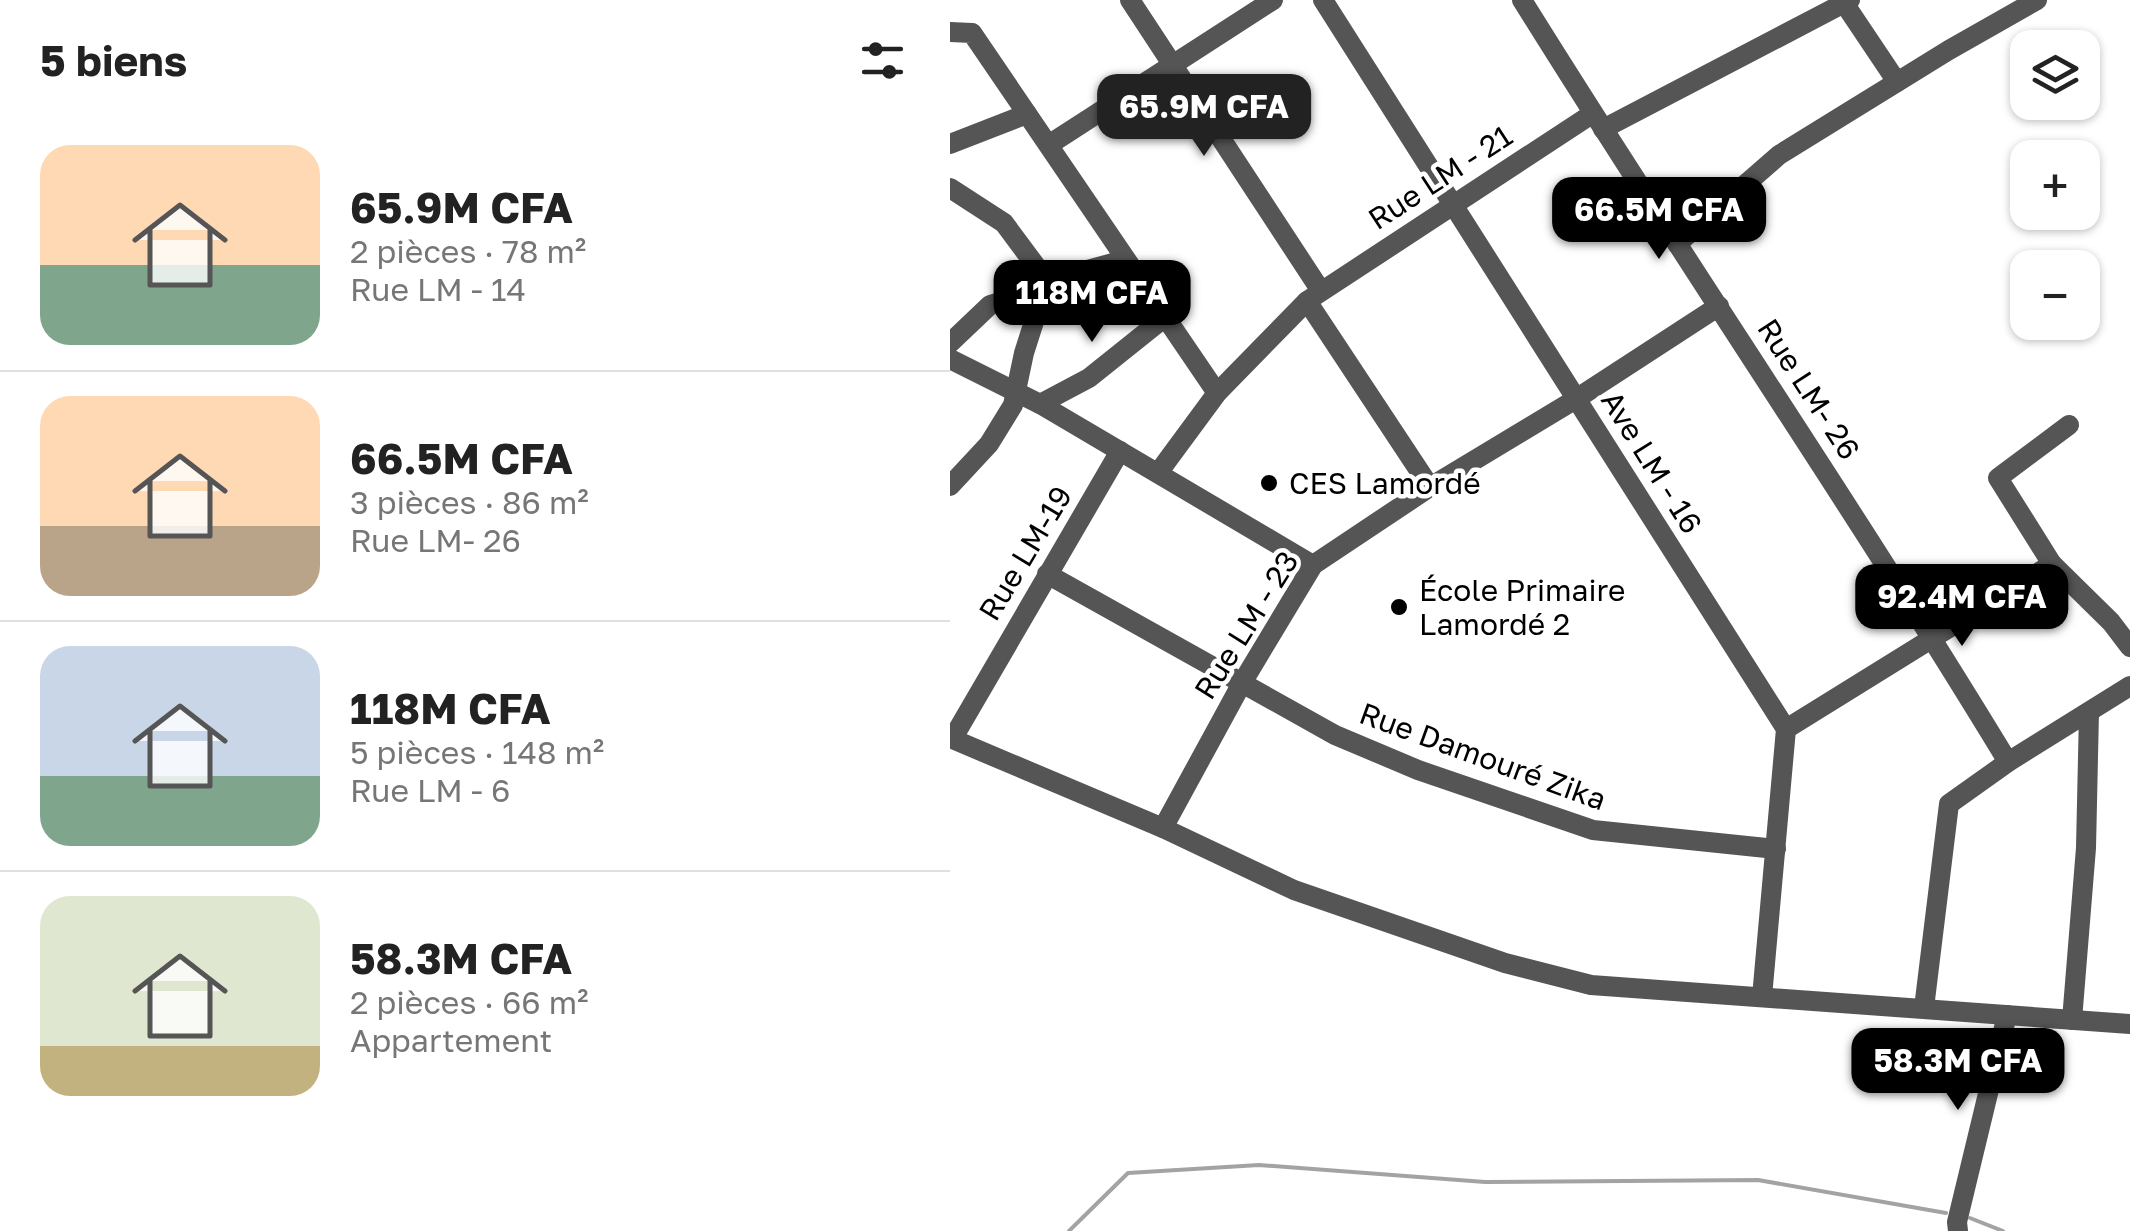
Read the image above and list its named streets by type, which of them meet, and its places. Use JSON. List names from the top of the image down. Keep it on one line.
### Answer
{"streets":{"street":["Rue LM - 21","Rue LM- 26","Ave LM - 16","Rue LM-19","Rue LM - 23","Rue Damouré Zika"]},"crossings":[["Rue LM - 21","Rue LM- 26"],["Rue LM - 21","Ave LM - 16"],["Rue LM- 26","Rue LM - 23"],["Ave LM - 16","Rue LM - 23"],["Rue LM-19","Rue Damouré Zika"],["Rue LM - 23","Rue Damouré Zika"]],"places":["CES Lamordé","École Primaire Lamordé 2"],"page":{"heading":"5 biens","map_buttons":["+","−"],"price":["65.9M CFA","66.5M CFA","118M CFA","92.4M CFA","58.3M CFA"],"list":[{"name":"65.9M CFA","note":"2 pièces · 78 m² · Rue LM - 14"},{"name":"66.5M CFA","note":"3 pièces · 86 m² · Rue LM- 26"},{"name":"118M CFA","note":"5 pièces · 148 m² · Rue LM - 6"},{"name":"58.3M CFA","note":"2 pièces · 66 m² · Appartement"}]}}
